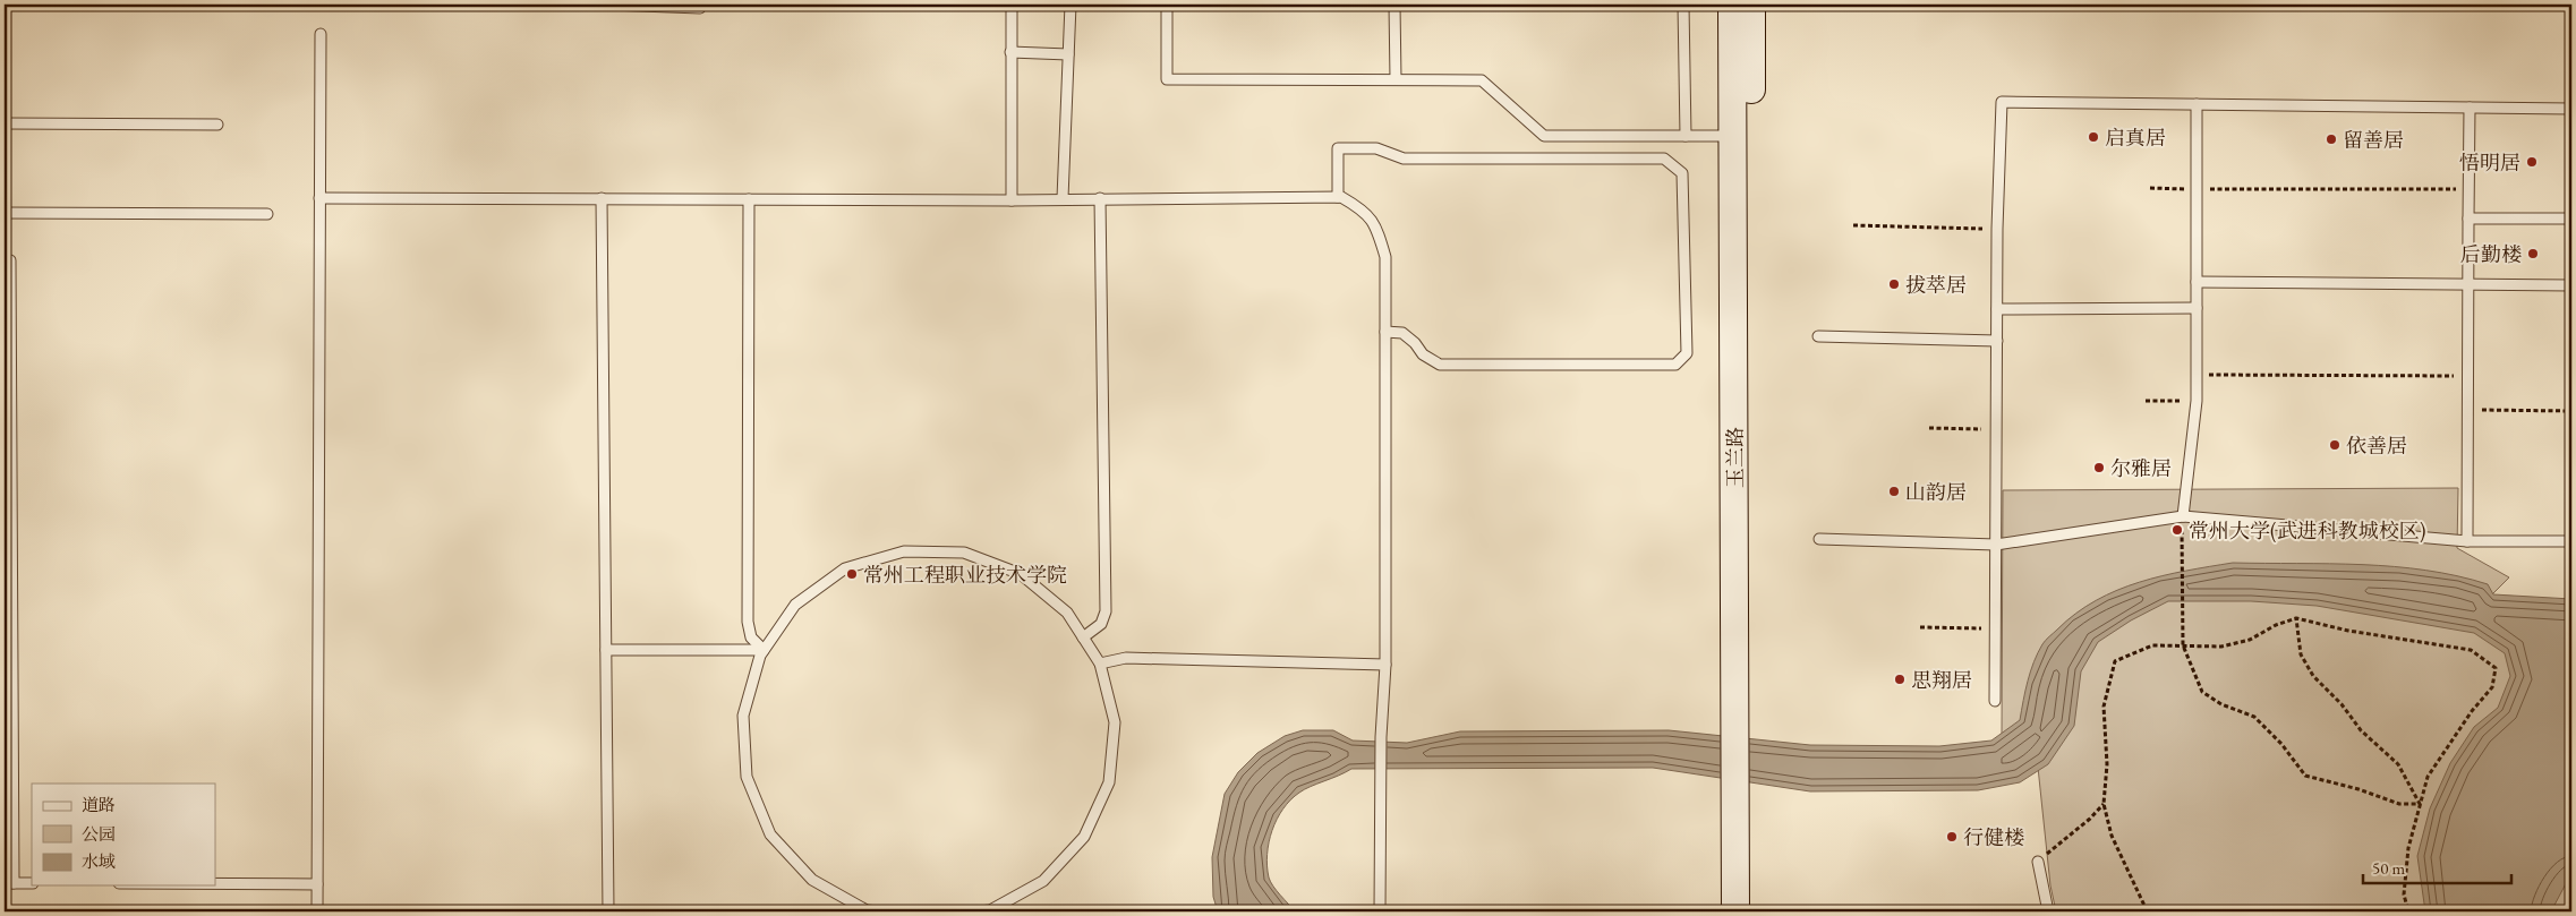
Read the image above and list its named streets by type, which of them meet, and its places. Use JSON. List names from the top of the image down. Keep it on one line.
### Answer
{"streets":{"street":["玉兰路"]},"places":["启真居","留善居","悟明居","后勤楼","拔萃居","依善居","尔雅居","山韵居","常州大学(武进科教城校区)","常州工程职业技术学院","思翔居","行健楼"],"legend":["道路","公园","水域"],"scale_bar":"50 m"}
